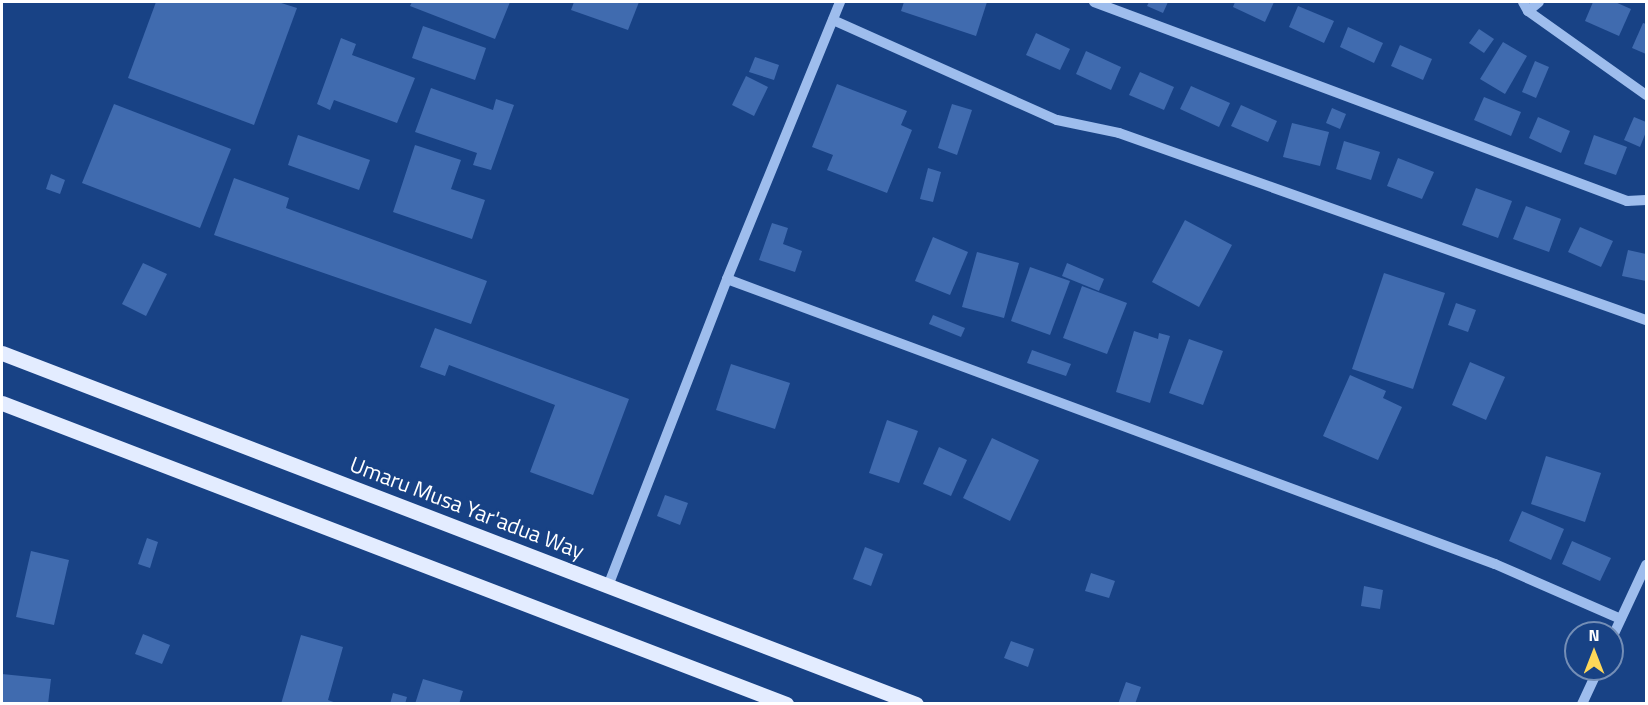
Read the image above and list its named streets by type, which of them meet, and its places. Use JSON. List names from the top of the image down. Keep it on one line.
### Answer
{"streets":{"main road":["Umaru Musa Yar'adua Way"]},"north":"top"}
